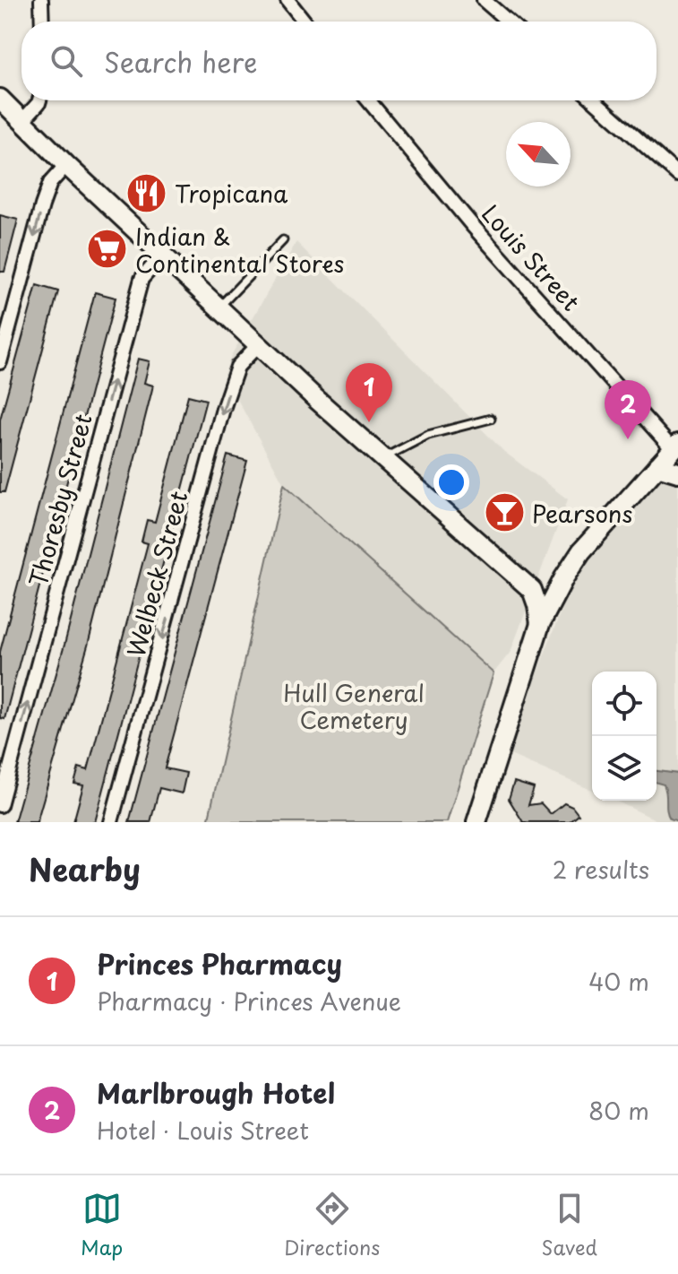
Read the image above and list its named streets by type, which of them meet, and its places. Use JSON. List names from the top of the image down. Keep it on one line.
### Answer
{"streets":{"street":["Louis Street","Thoresby Street","Welbeck Street"]},"one_way":["Thoresby Street","Welbeck Street"],"parks":["Hull General Cemetery"],"places":{"restaurant":["Tropicana"],"supermarket":["Indian & Continental Stores"],"bar":["Pearsons"]},"north":"top left","page":{"search":"Search here","pins":["1","2"],"heading":["Nearby","2 results"],"list":[{"mark":"1","name":"Princes Pharmacy","note":"Pharmacy · Princes Avenue","value":"40 m"},{"mark":"2","name":"Marlbrough Hotel","note":"Hotel · Louis Street","value":"80 m"}],"nav":["Map","Directions","Saved"]}}
